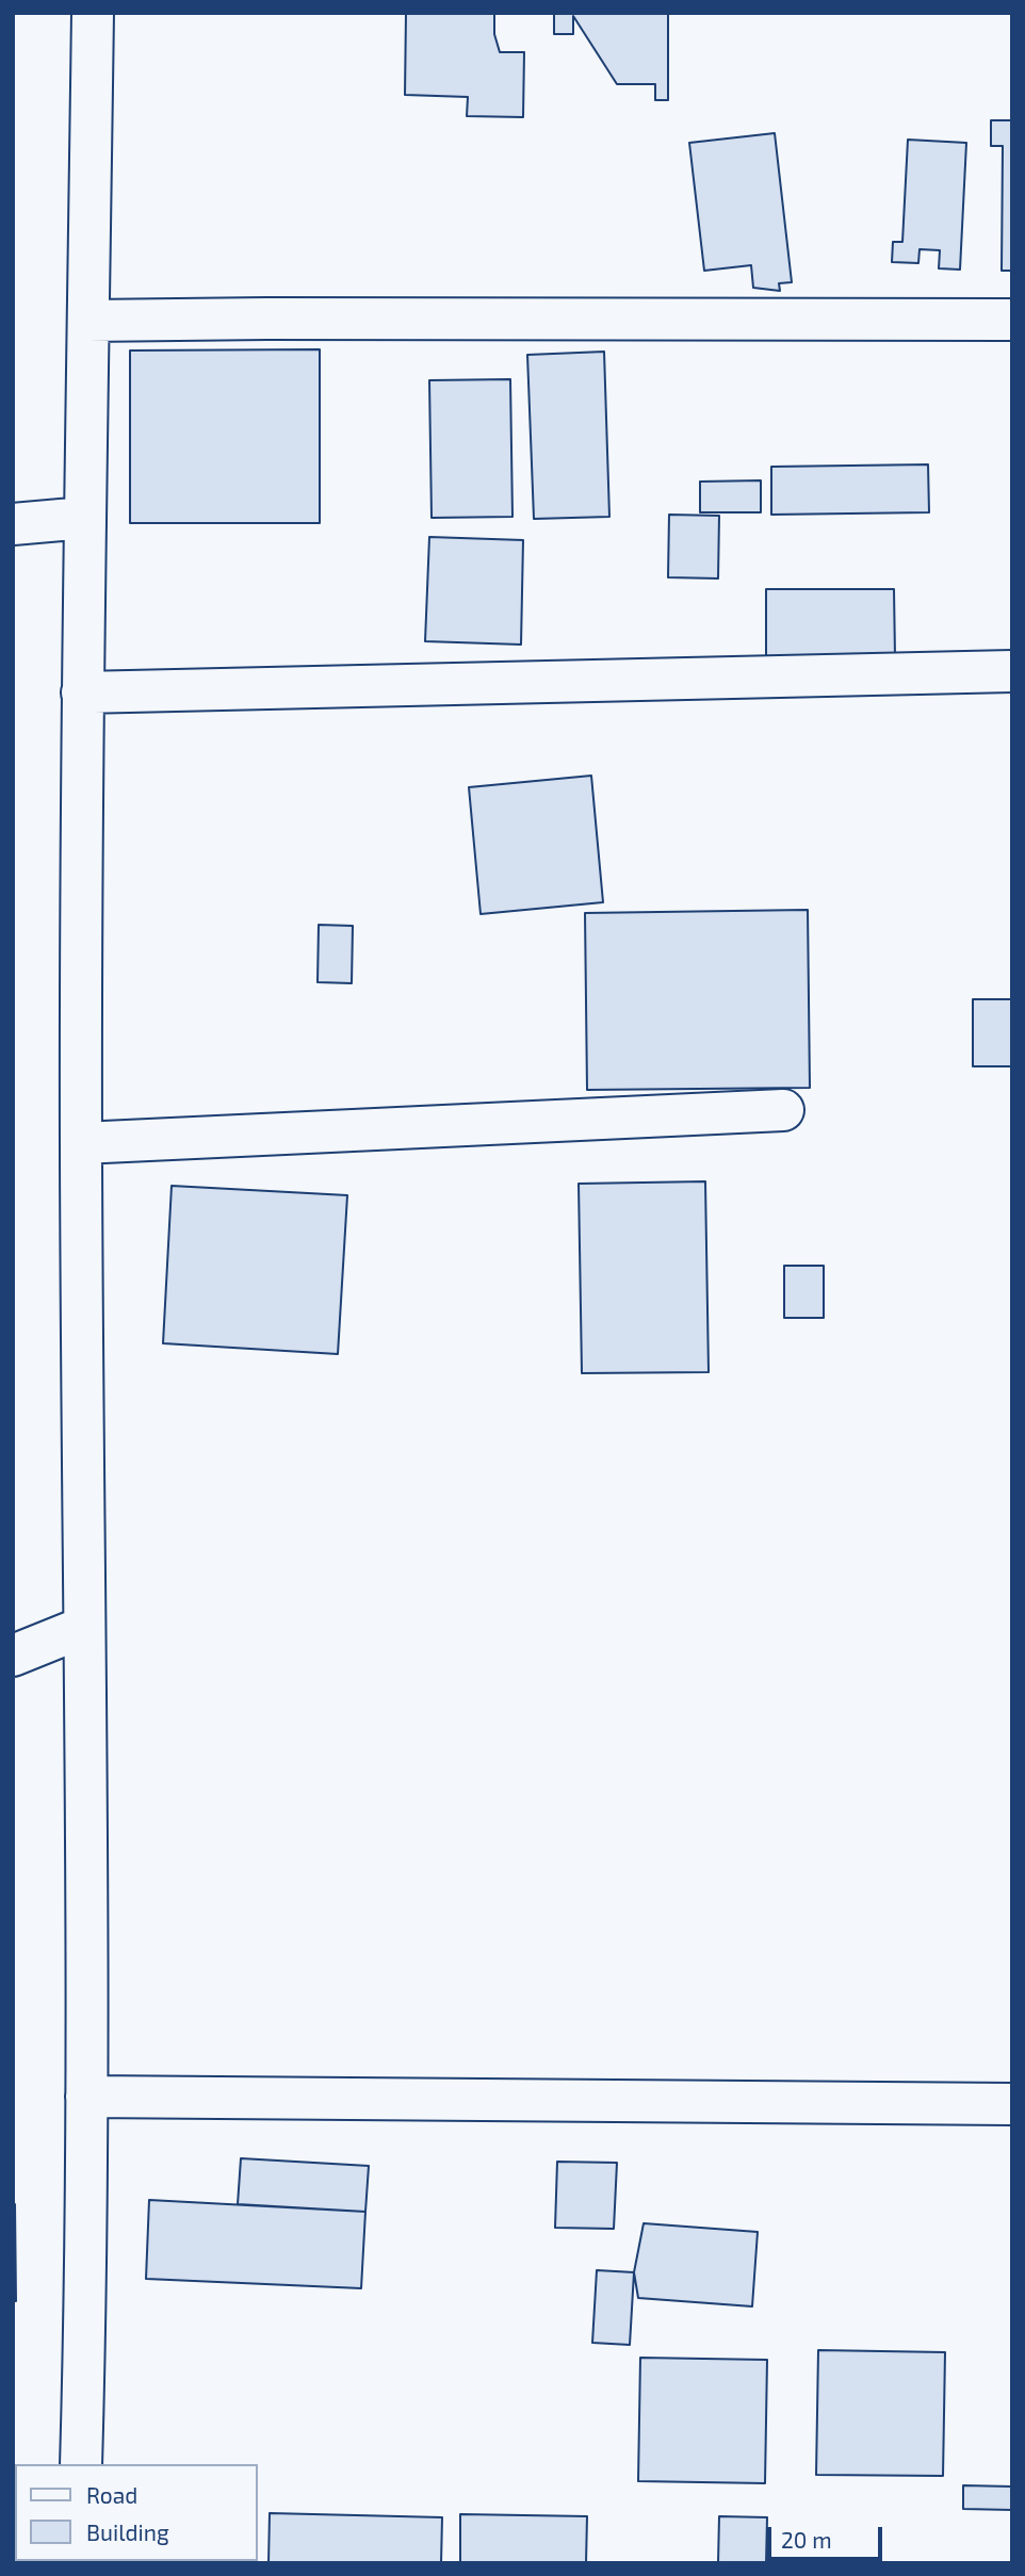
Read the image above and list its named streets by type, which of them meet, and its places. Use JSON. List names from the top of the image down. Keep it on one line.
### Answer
{"legend":["Road","Building"],"scale_bar":"20 m"}
